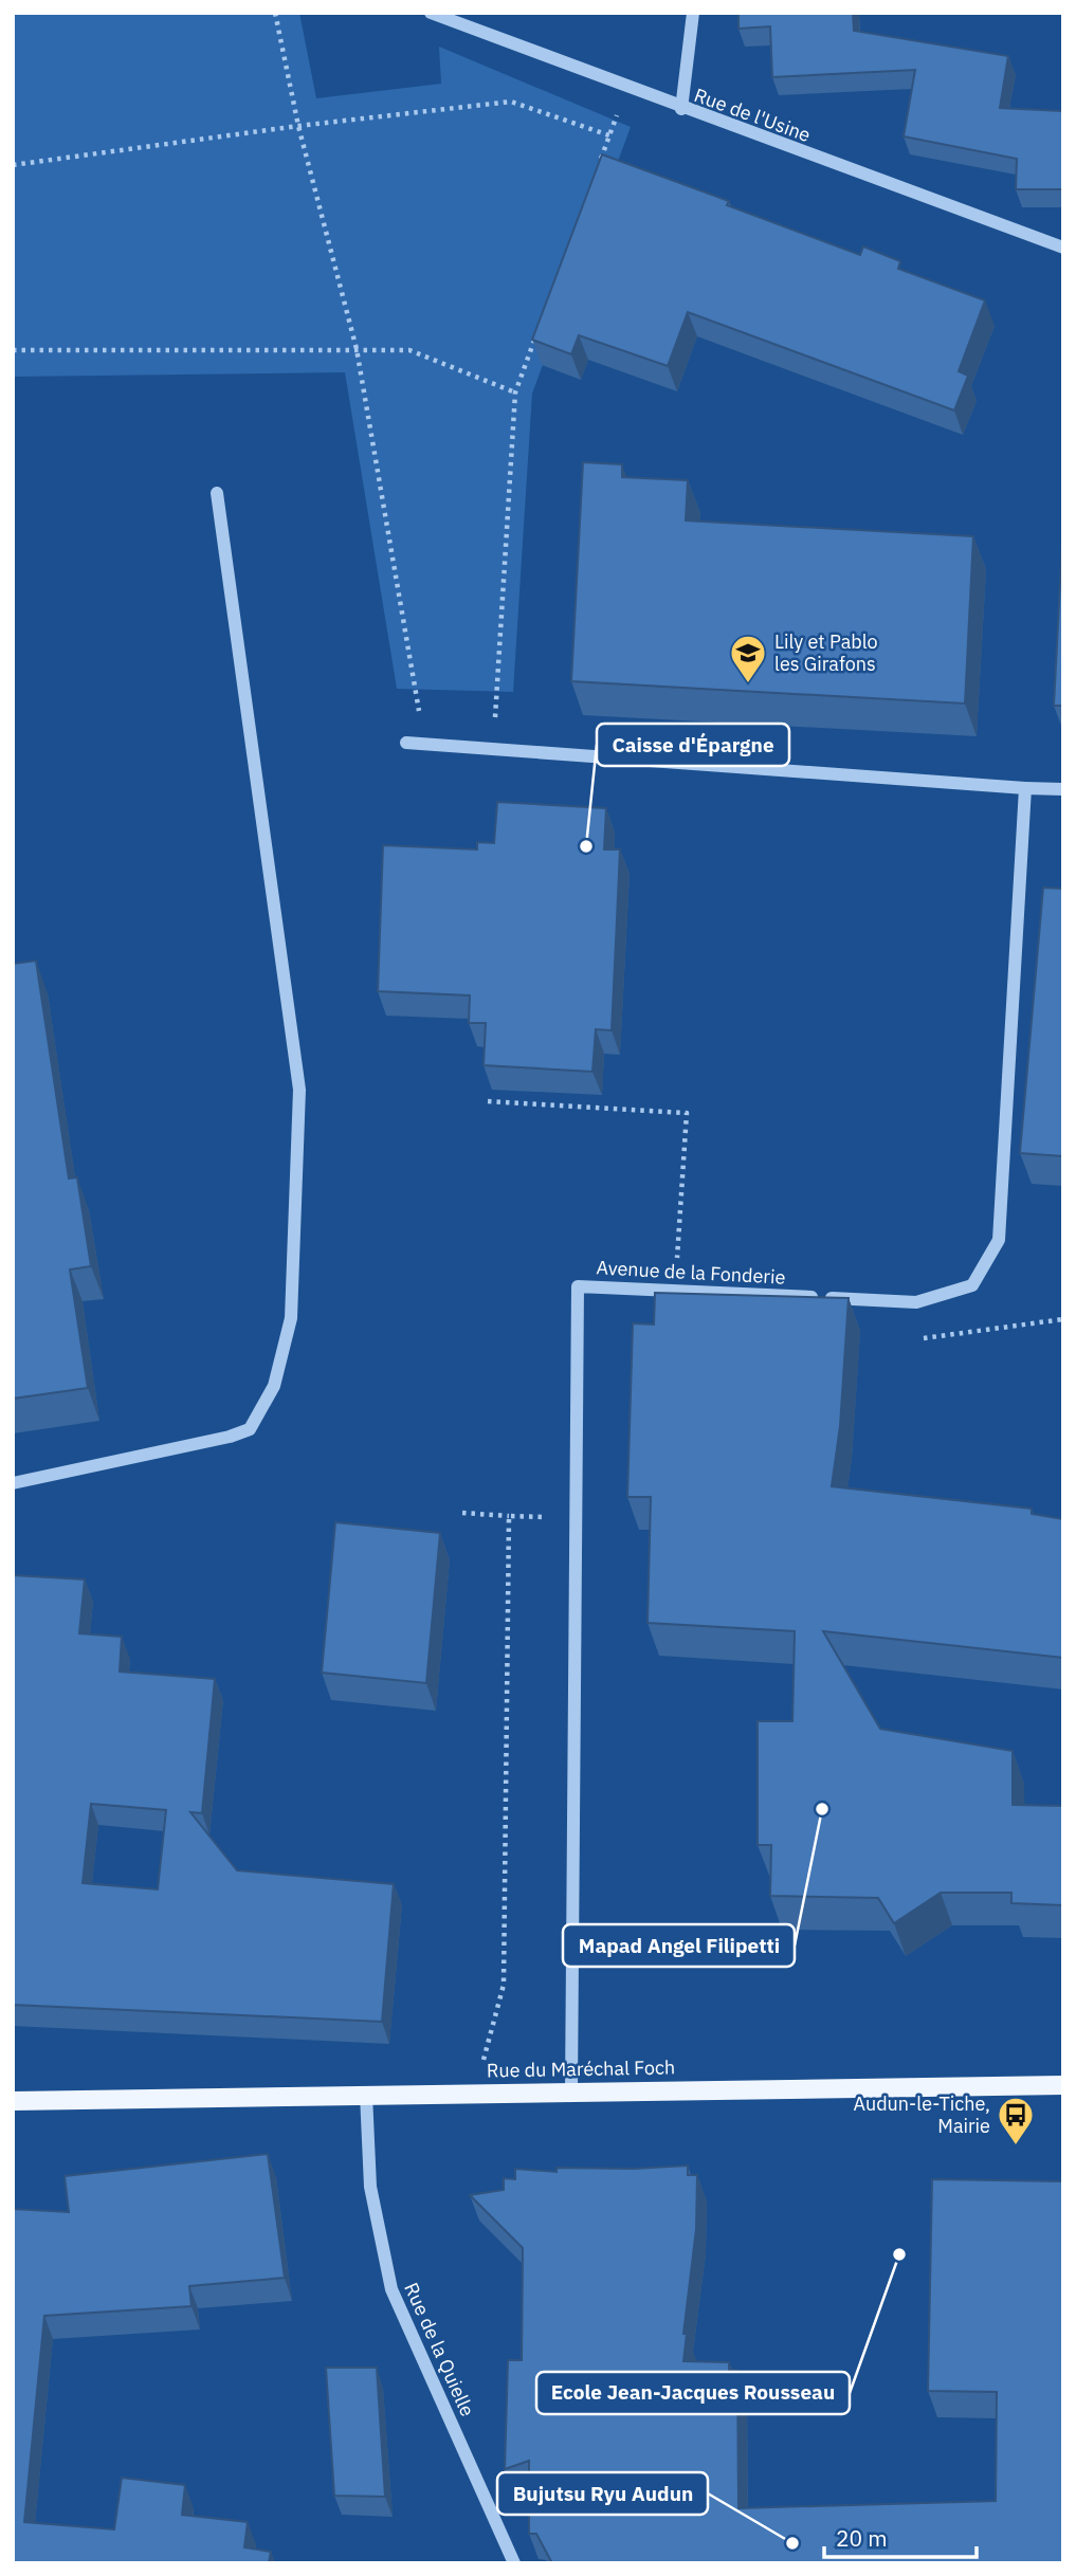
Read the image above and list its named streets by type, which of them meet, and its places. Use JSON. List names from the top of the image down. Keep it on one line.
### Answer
{"streets":{"main road":["Rue du Maréchal Foch"],"street":["Rue de l'Usine","Avenue de la Fonderie","Rue de la Quielle"]},"crossings":[["Avenue de la Fonderie","Rue du Maréchal Foch"],["Rue du Maréchal Foch","Rue de la Quielle"]],"places":{"school or university":["Lily et Pablo les Girafons"],"other":["Caisse d'Épargne","Mapad Angel Filipetti","Ecole Jean-Jacques Rousseau","Bujutsu Ryu Audun"],"bus stop":["Audun-le-Tiche, Mairie"]},"scale_bar":"20 m"}
